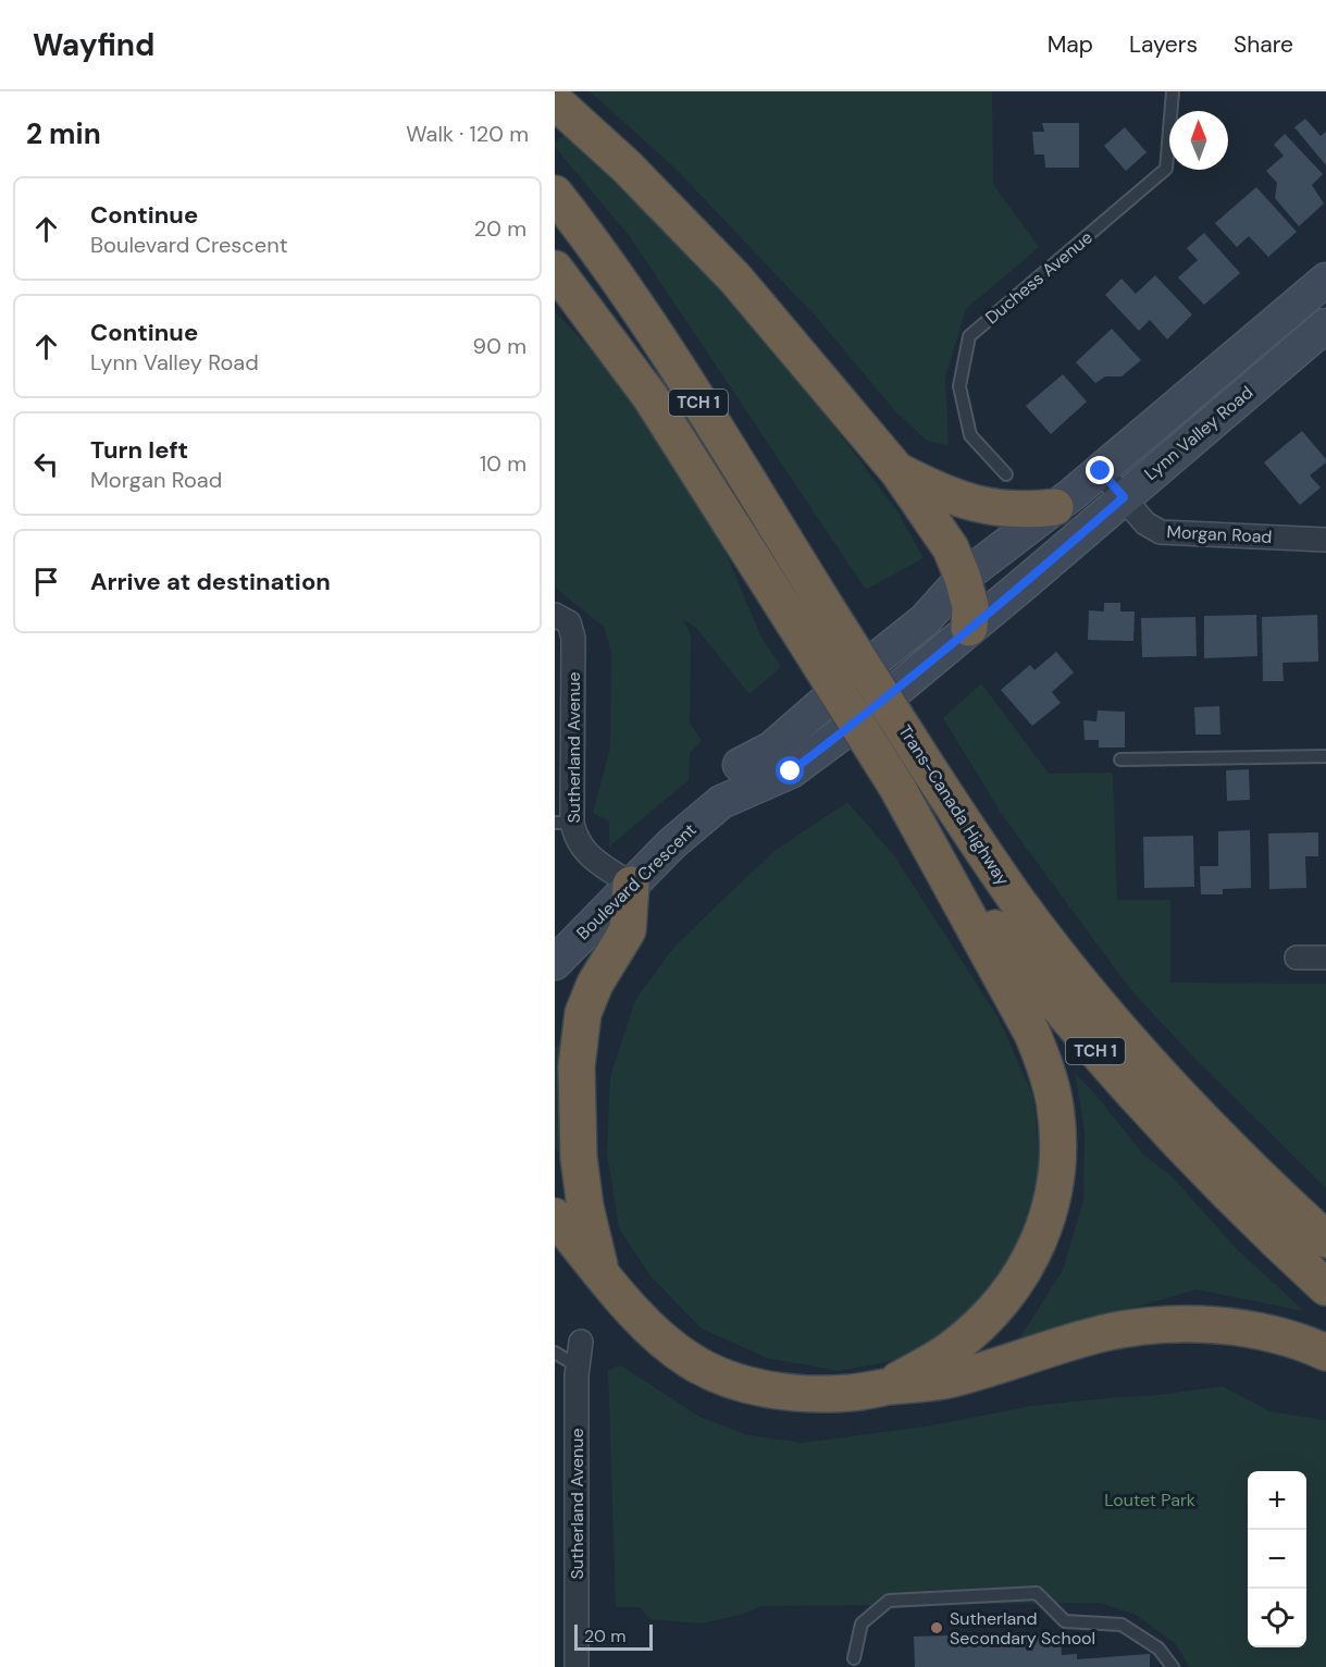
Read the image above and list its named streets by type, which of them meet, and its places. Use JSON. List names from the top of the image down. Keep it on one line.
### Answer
{"streets":{"highway":["TCH 1","Trans-Canada Highway"],"main road":["Lynn Valley Road","Boulevard Crescent"],"street":["Morgan Road","Sutherland Avenue"],"lane":["Duchess Avenue"]},"crossings":[["Lynn Valley Road","Morgan Road"],["Lynn Valley Road","Boulevard Crescent"],["Sutherland Avenue","Boulevard Crescent"]],"parks":["Loutet Park"],"places":["Sutherland Secondary School"],"scale_bar":"20 m","north":"top","page":{"header":"Wayfind","nav":["Map","Layers","Share"],"heading":["2 min","Walk · 120 m"],"list":[["Continue","Boulevard Crescent","20 m"],["Continue","Lynn Valley Road","90 m"],["Turn left","Morgan Road","10 m"],"Arrive at destination"],"map_buttons":["+","−"],"scale":"20 m"}}
